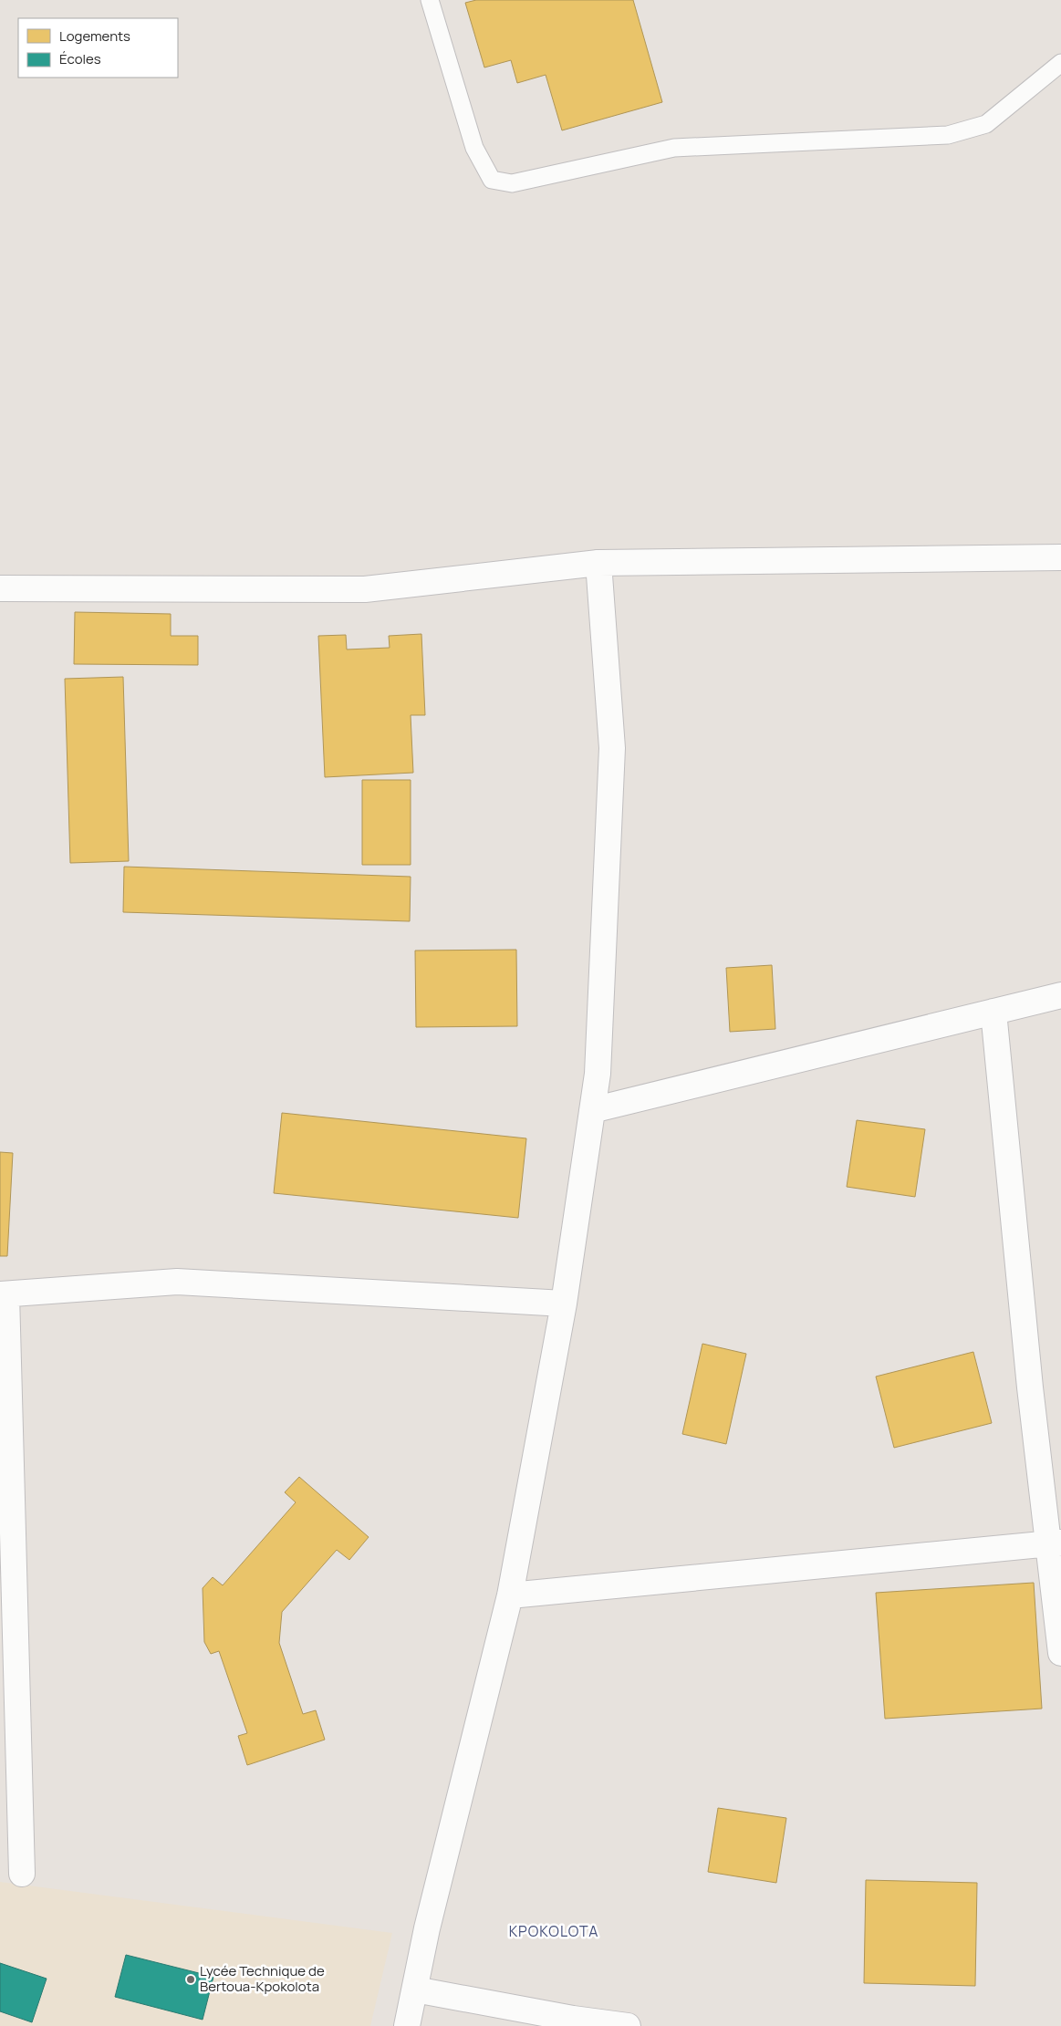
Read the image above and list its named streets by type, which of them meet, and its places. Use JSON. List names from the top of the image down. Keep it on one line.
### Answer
{"districts":["KPOKOLOTA"],"places":["Lycée Technique de Bertoua-Kpokolota"],"legend":["Logements","Écoles"]}
